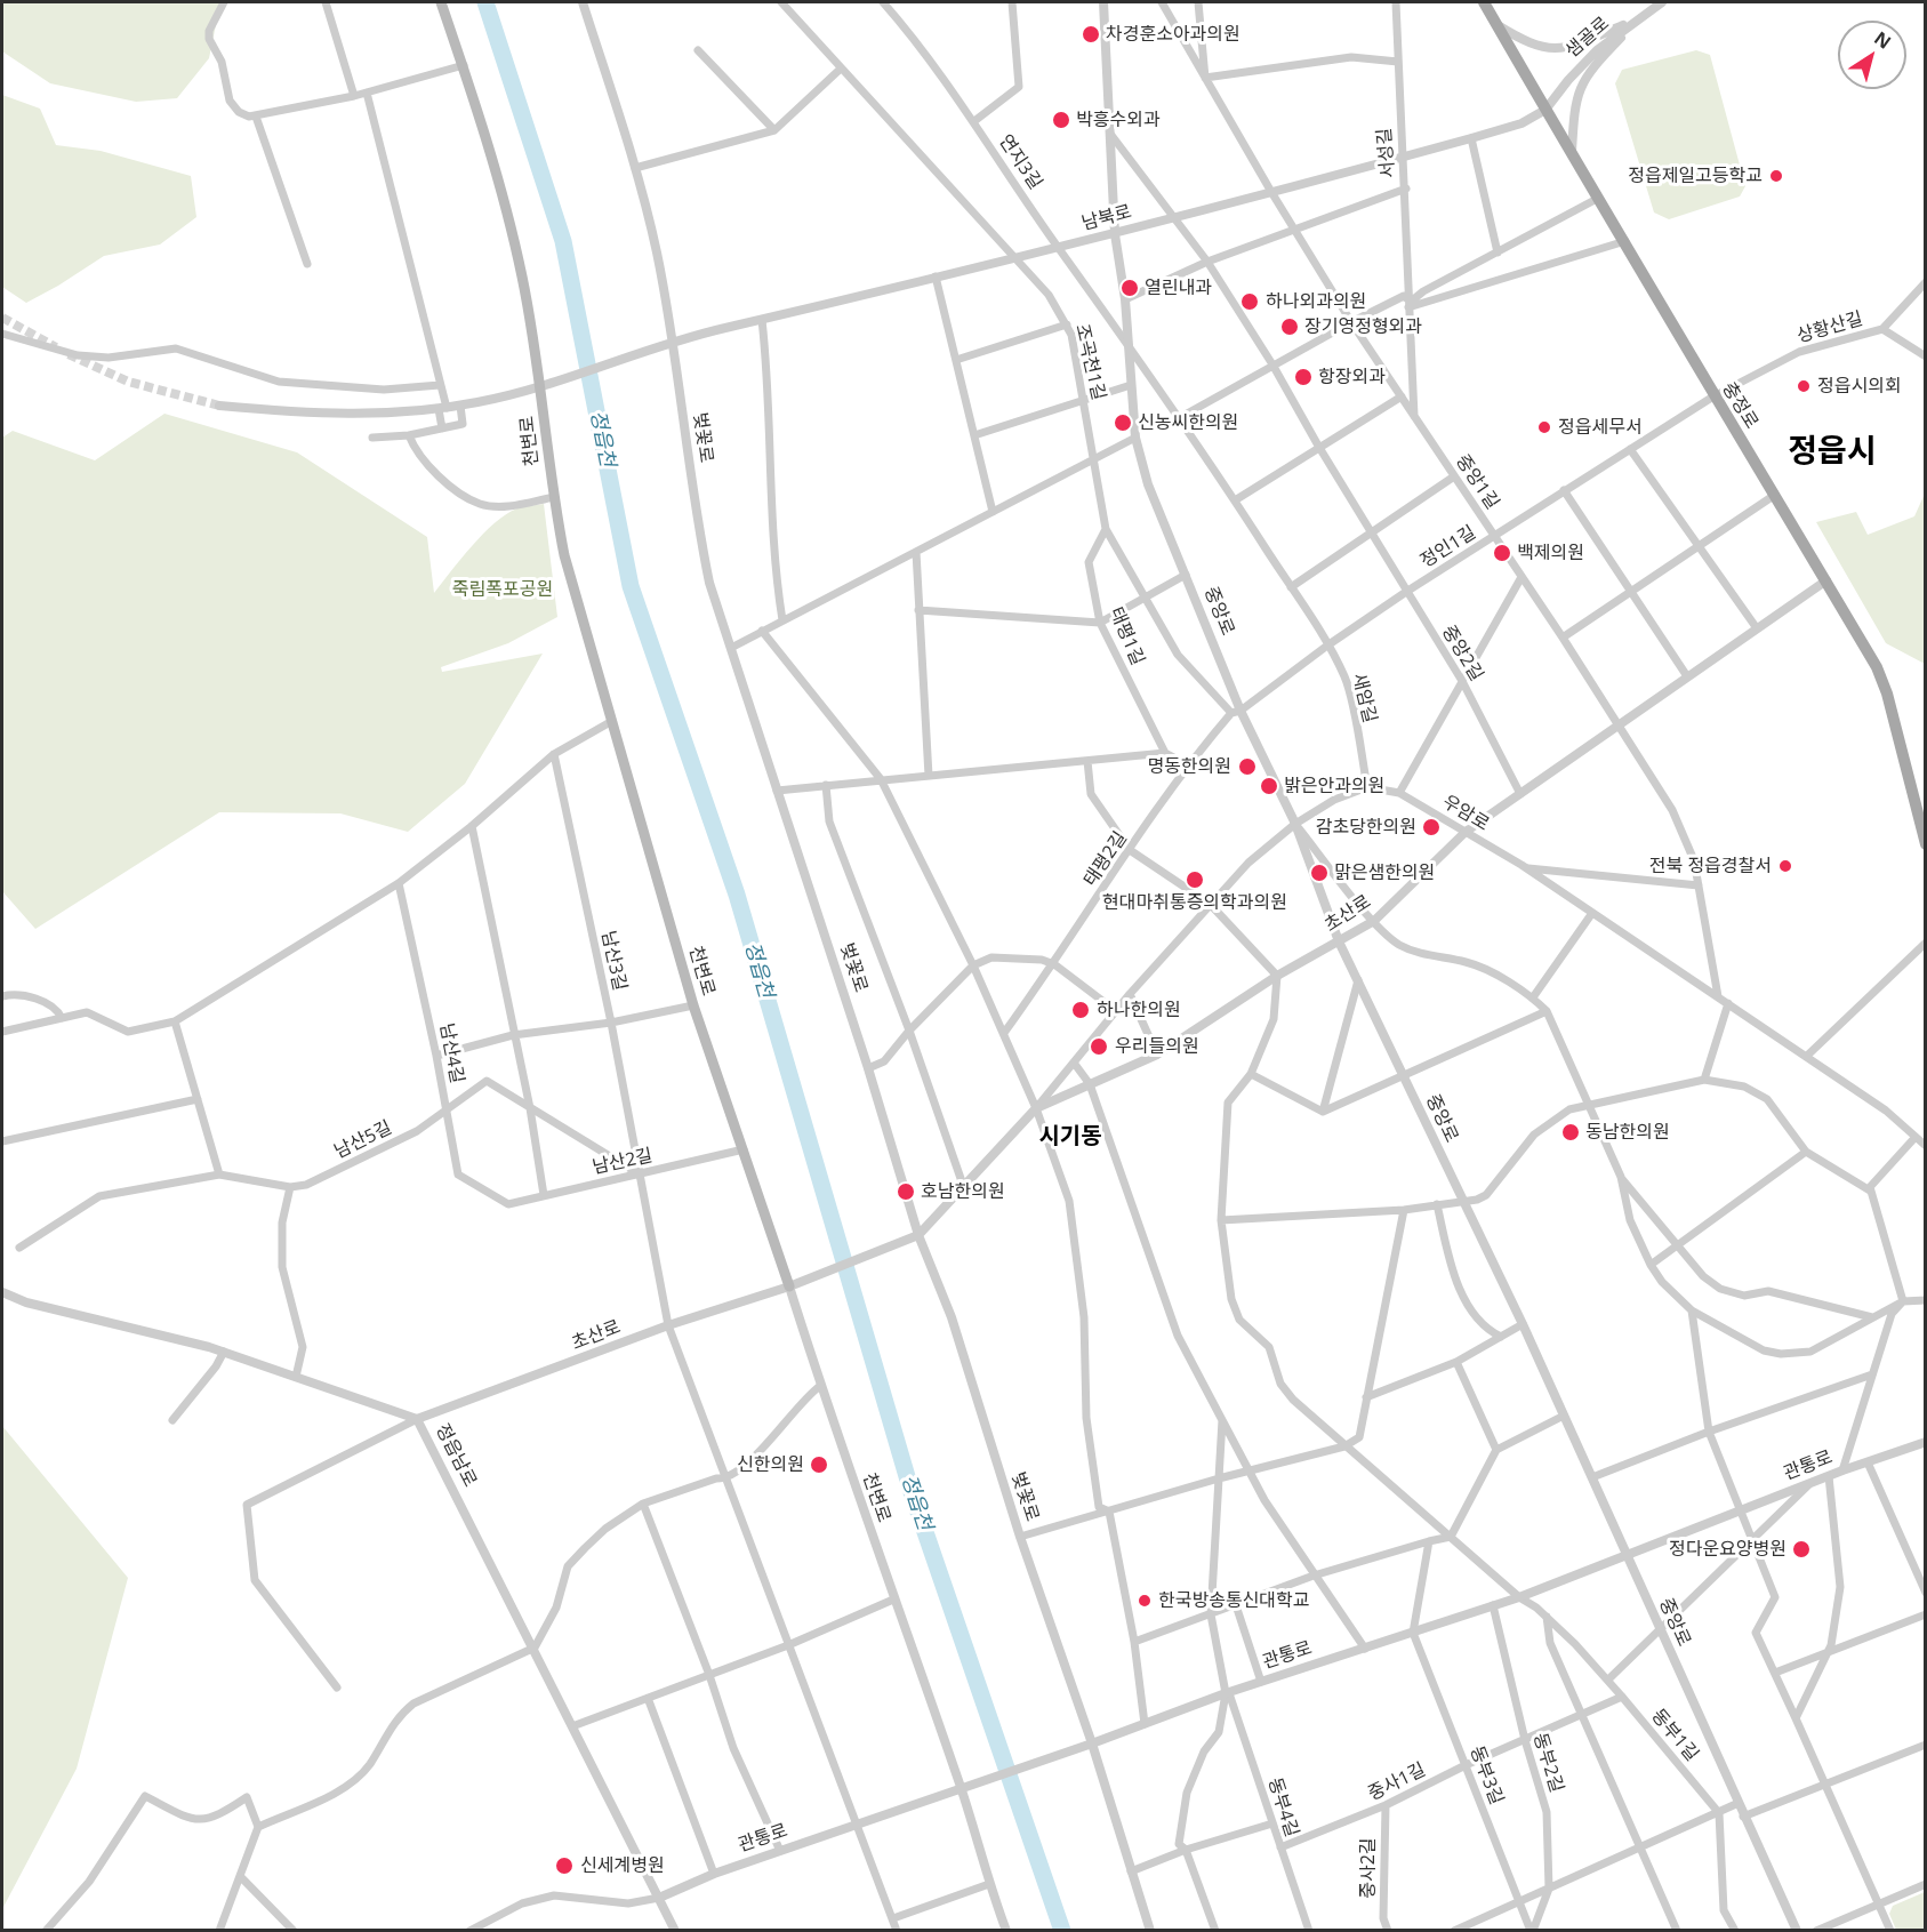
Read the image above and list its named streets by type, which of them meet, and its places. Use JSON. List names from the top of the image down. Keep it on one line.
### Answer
{"streets":{"main road":["충정로","천변로"],"street":["샘골로","서성길","연지3길","남북로","상황산길","조곡천1길","벚꽃로","중앙1길","정인1길","중앙로","태평1길","중앙2길","새암길","우암로","태평2길","초산로","남산3길","남산4길","남산5길","남산2길","정읍남로","관통로","동부1길","동부2길","동부3길","중사1길","동부4길","중사2길"]},"crossings":[["샘골로","남북로"],["샘골로","충정로"],["서성길","남북로"],["서성길","중앙1길"],["연지3길","남북로"],["연지3길","중앙로"],["연지3길","새암길"],["남북로","조곡천1길"],["남북로","충정로"],["남북로","벚꽃로"],["남북로","천변로"],["남북로","중앙1길"],["남북로","중앙로"],["남북로","중앙2길"],["상황산길","충정로"],["상황산길","정인1길"],["조곡천1길","정인1길"],["조곡천1길","중앙로"],["조곡천1길","태평1길"],["조곡천1길","태평2길"],["충정로","정인1길"],["충정로","초산로"],["벚꽃로","초산로"],["벚꽃로","관통로"],["천변로","초산로"],["천변로","남산2길"],["천변로","관통로"],["중앙1길","정인1길"],["중앙1길","우암로"],["중앙1길","초산로"],["정인1길","중앙로"],["정인1길","중앙2길"],["정인1길","새암길"],["정인1길","태평2길"],["중앙로","중앙2길"],["중앙로","새암길"],["중앙로","우암로"],["중앙로","태평2길"],["중앙로","초산로"],["중앙로","관통로"],["중앙2길","초산로"],["새암길","우암로"],["우암로","초산로"],["초산로","남산3길"],["초산로","정읍남로"],["초산로","동부1길"],["남산3길","남산5길"],["남산3길","남산2길"],["남산3길","관통로"],["남산4길","남산5길"],["남산4길","남산2길"],["남산5길","남산2길"],["정읍남로","관통로"],["관통로","동부1길"],["관통로","동부2길"],["관통로","동부3길"],["관통로","동부4길"],["동부1길","중사1길"],["동부2길","동부3길"],["동부2길","중사1길"],["동부3길","중사1길"],["중사1길","동부4길"],["중사1길","중사2길"]],"districts":["정읍시","시기동"],"water":["정읍천"],"parks":["죽림폭포공원"],"places":["차경훈소아과의원","박흥수외과","정읍제일고등학교","열린내과","하나외과의원","장기영정형외과","항장외과","정읍시의회","신농씨한의원","정읍세무서","백제의원","명동한의원","밝은안과의원","감초당한의원","전북 정읍경찰서","맑은샘한의원","현대마취통증의학과의원","하나한의원","우리들의원","동남한의원","호남한의원","신한의원","정다운요양병원","한국방송통신대학교","신세계병원"],"north":"top right"}
